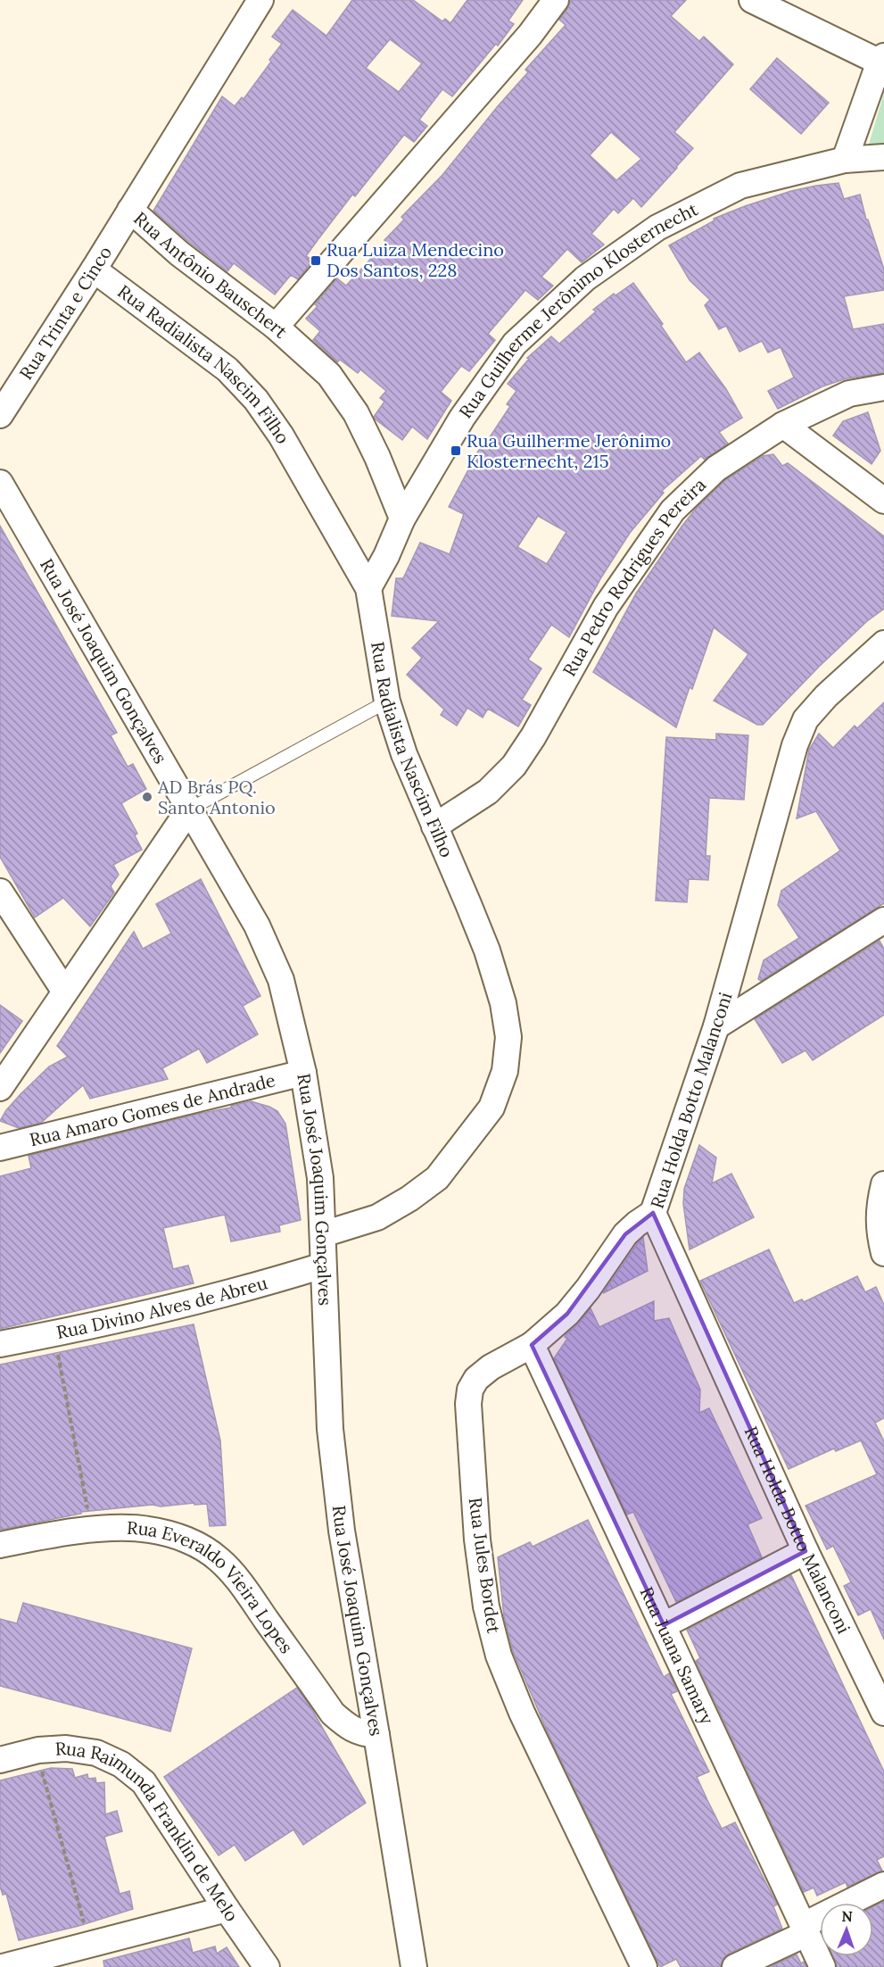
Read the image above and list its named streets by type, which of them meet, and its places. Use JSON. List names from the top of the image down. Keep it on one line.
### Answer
{"streets":{"street":["Rua Antônio Bauschert","Rua Trinta e Cinco","Rua Guilherme Jerônimo Klosternecht","Rua Radialista Nascim Filho","Rua Pedro Rodrigues Pereira","Rua José Joaquim Gonçalves","Rua Holda Botto Malanconi","Rua Amaro Gomes de Andrade","Rua Divino Alves de Abreu","Rua Jules Bordet","Rua Everaldo Vieira Lopes","Rua Juana Samary","Rua Raimunda Franklin de Melo"]},"crossings":[["Rua Antônio Bauschert","Rua Trinta e Cinco"],["Rua Antônio Bauschert","Rua Guilherme Jerônimo Klosternecht"],["Rua Trinta e Cinco","Rua Radialista Nascim Filho"],["Rua Guilherme Jerônimo Klosternecht","Rua Radialista Nascim Filho"],["Rua Radialista Nascim Filho","Rua Pedro Rodrigues Pereira"],["Rua Radialista Nascim Filho","Rua José Joaquim Gonçalves"],["Rua José Joaquim Gonçalves","Rua Amaro Gomes de Andrade"],["Rua José Joaquim Gonçalves","Rua Divino Alves de Abreu"],["Rua José Joaquim Gonçalves","Rua Everaldo Vieira Lopes"],["Rua Holda Botto Malanconi","Rua Jules Bordet"],["Rua Jules Bordet","Rua Juana Samary"]],"places":{"transit":["Rua Luiza Mendecino Dos Santos, 228","Rua Guilherme Jerônimo Klosternecht, 215"],"other":["AD Brás PQ. Santo Antonio"]},"north":"top"}
